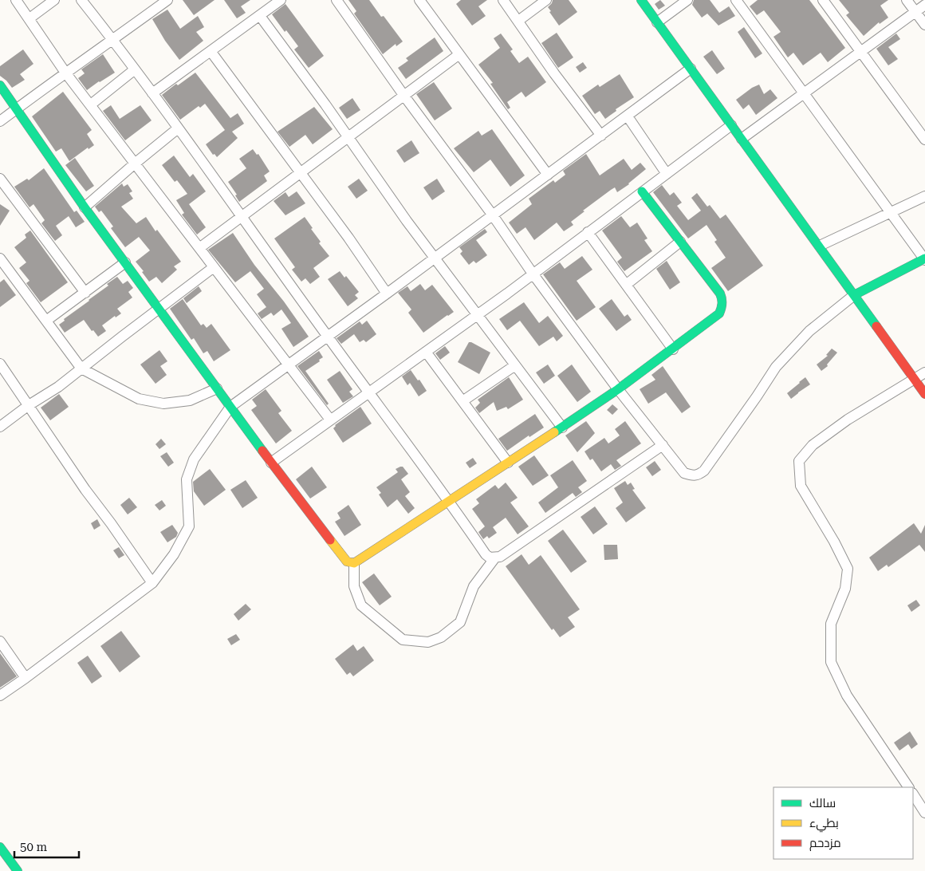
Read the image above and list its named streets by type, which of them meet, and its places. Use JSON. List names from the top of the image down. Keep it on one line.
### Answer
{"legend":["سالك","بطيء","مزدحم"],"scale_bar":"50 m"}
